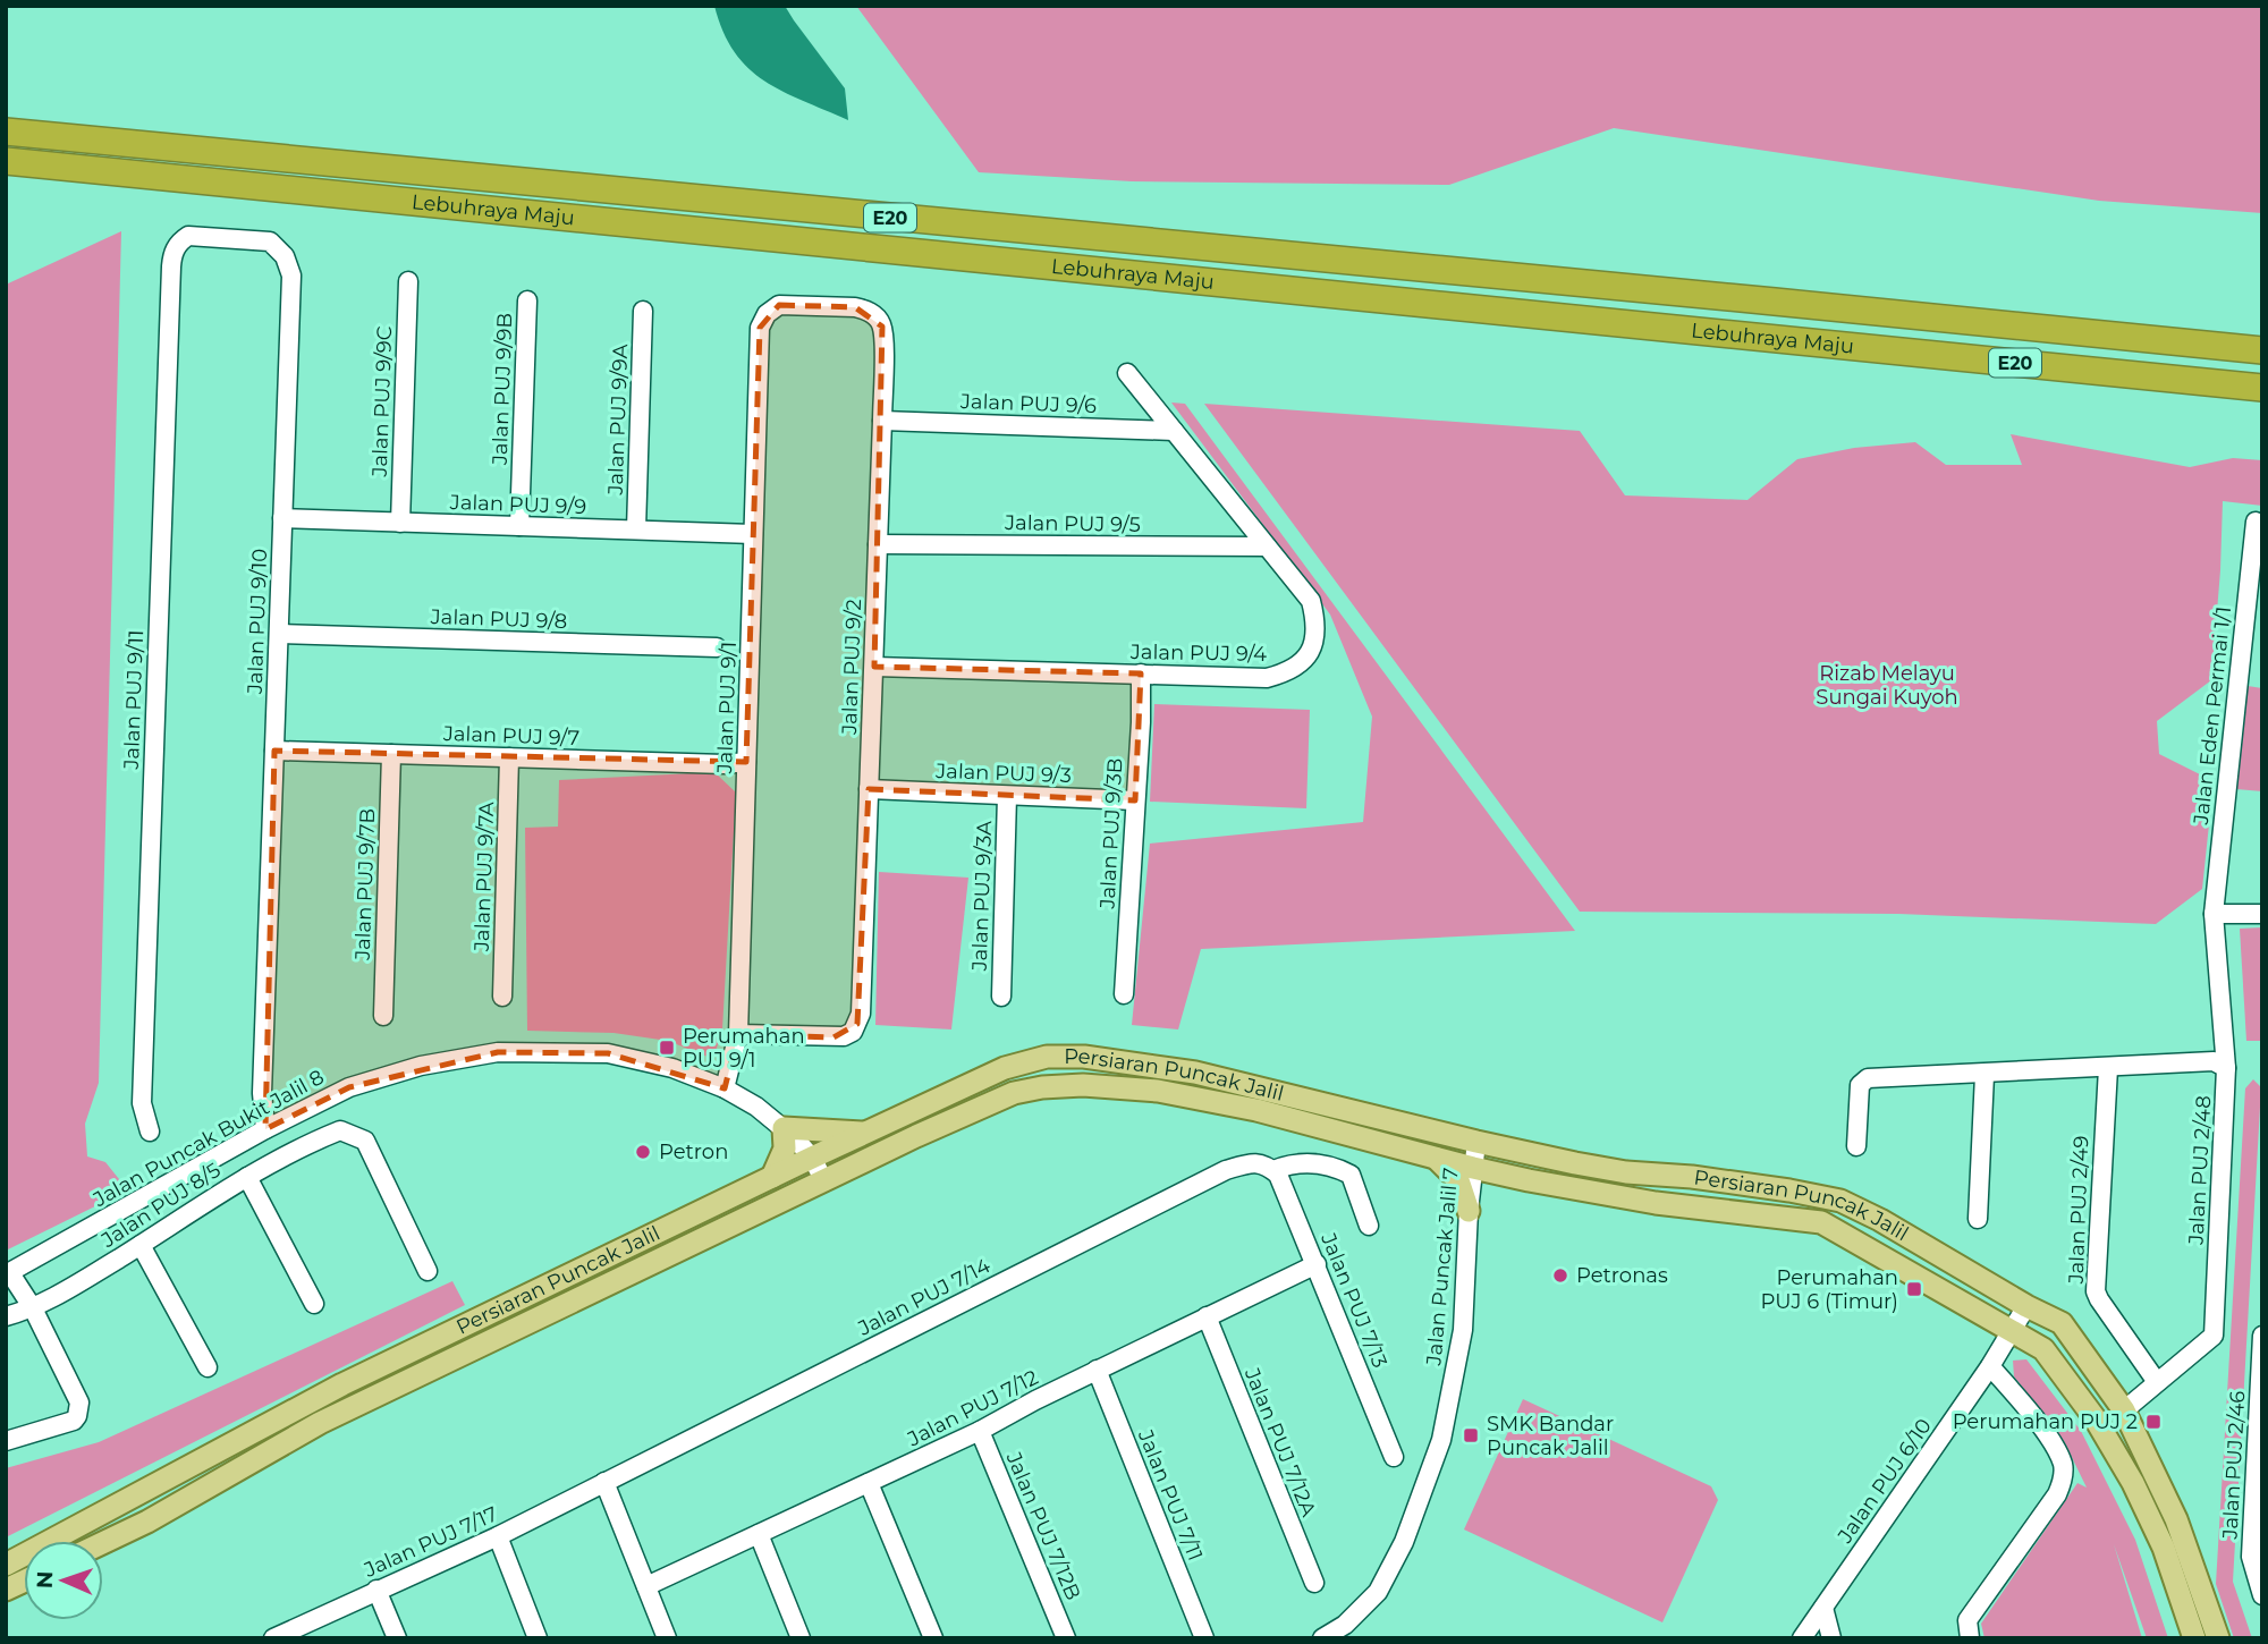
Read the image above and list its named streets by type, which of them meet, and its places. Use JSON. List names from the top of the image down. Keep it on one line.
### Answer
{"streets":{"highway":["Lebuhraya Maju","E20"],"main road":["Persiaran Puncak Jalil"],"street":["Jalan PUJ 9/9B","Jalan PUJ 9/9C","Jalan PUJ 9/6","Jalan PUJ 9/9A","Jalan PUJ 9/9","Jalan PUJ 9/5","Jalan PUJ 9/8","Jalan PUJ 9/10","Jalan PUJ 9/4","Jalan PUJ 9/2","Jalan PUJ 9/11","Jalan PUJ 9/1","Jalan Eden Permai 1/1","Jalan PUJ 9/7","Jalan PUJ 9/3","Jalan PUJ 9/3B","Jalan PUJ 9/7A","Jalan PUJ 9/7B","Jalan PUJ 9/3A","Jalan Puncak Bukit Jalil 8","Jalan PUJ 2/48","Jalan PUJ 8/5","Jalan PUJ 2/49","Jalan Puncak Jalil 7","Jalan PUJ 7/14","Jalan PUJ 7/13","Jalan PUJ 7/12","Jalan PUJ 7/12A","Jalan PUJ 2/46","Jalan PUJ 6/10","Jalan PUJ 7/11","Jalan PUJ 7/12B","Jalan PUJ 7/17"]},"crossings":[["Jalan PUJ 9/9B","Jalan PUJ 9/9"],["Jalan PUJ 9/9C","Jalan PUJ 9/9"],["Jalan PUJ 9/6","Jalan PUJ 9/4"],["Jalan PUJ 9/6","Jalan PUJ 9/2"],["Jalan PUJ 9/9A","Jalan PUJ 9/9"],["Jalan PUJ 9/9","Jalan PUJ 9/10"],["Jalan PUJ 9/9","Jalan PUJ 9/1"],["Jalan PUJ 9/5","Jalan PUJ 9/4"],["Jalan PUJ 9/5","Jalan PUJ 9/2"],["Jalan PUJ 9/8","Jalan PUJ 9/10"],["Jalan PUJ 9/10","Jalan PUJ 9/11"],["Jalan PUJ 9/10","Jalan PUJ 9/7"],["Jalan PUJ 9/10","Jalan Puncak Bukit Jalil 8"],["Jalan PUJ 9/4","Jalan PUJ 9/2"],["Jalan PUJ 9/4","Jalan PUJ 9/3B"],["Jalan PUJ 9/2","Jalan PUJ 9/1"],["Jalan PUJ 9/2","Jalan PUJ 9/3"],["Jalan PUJ 9/1","Jalan PUJ 9/7"],["Jalan PUJ 9/1","Jalan Puncak Bukit Jalil 8"],["Jalan Eden Permai 1/1","Jalan PUJ 2/48"],["Jalan PUJ 9/7","Jalan PUJ 9/7A"],["Jalan PUJ 9/7","Jalan PUJ 9/7B"],["Jalan PUJ 9/3","Jalan PUJ 9/3B"],["Jalan PUJ 9/3","Jalan PUJ 9/3A"],["Persiaran Puncak Jalil","Jalan Puncak Bukit Jalil 8"],["Persiaran Puncak Jalil","Jalan PUJ 2/48"],["Persiaran Puncak Jalil","Jalan Puncak Jalil 7"],["Persiaran Puncak Jalil","Jalan PUJ 6/10"],["Jalan PUJ 2/48","Jalan PUJ 2/49"],["Jalan PUJ 7/14","Jalan PUJ 7/13"],["Jalan PUJ 7/14","Jalan PUJ 7/17"],["Jalan PUJ 7/13","Jalan PUJ 7/12"],["Jalan PUJ 7/12","Jalan PUJ 7/12A"],["Jalan PUJ 7/12","Jalan PUJ 7/11"],["Jalan PUJ 7/12","Jalan PUJ 7/12B"]],"parks":["Rizab Melayu Sungai Kuyoh"],"places":{"transit":["Perumahan PUJ 9/1","Perumahan PUJ 6 (Timur)","Perumahan PUJ 2","SMK Bandar Puncak Jalil"],"other":["Petron","Petronas"]},"north":"left"}
